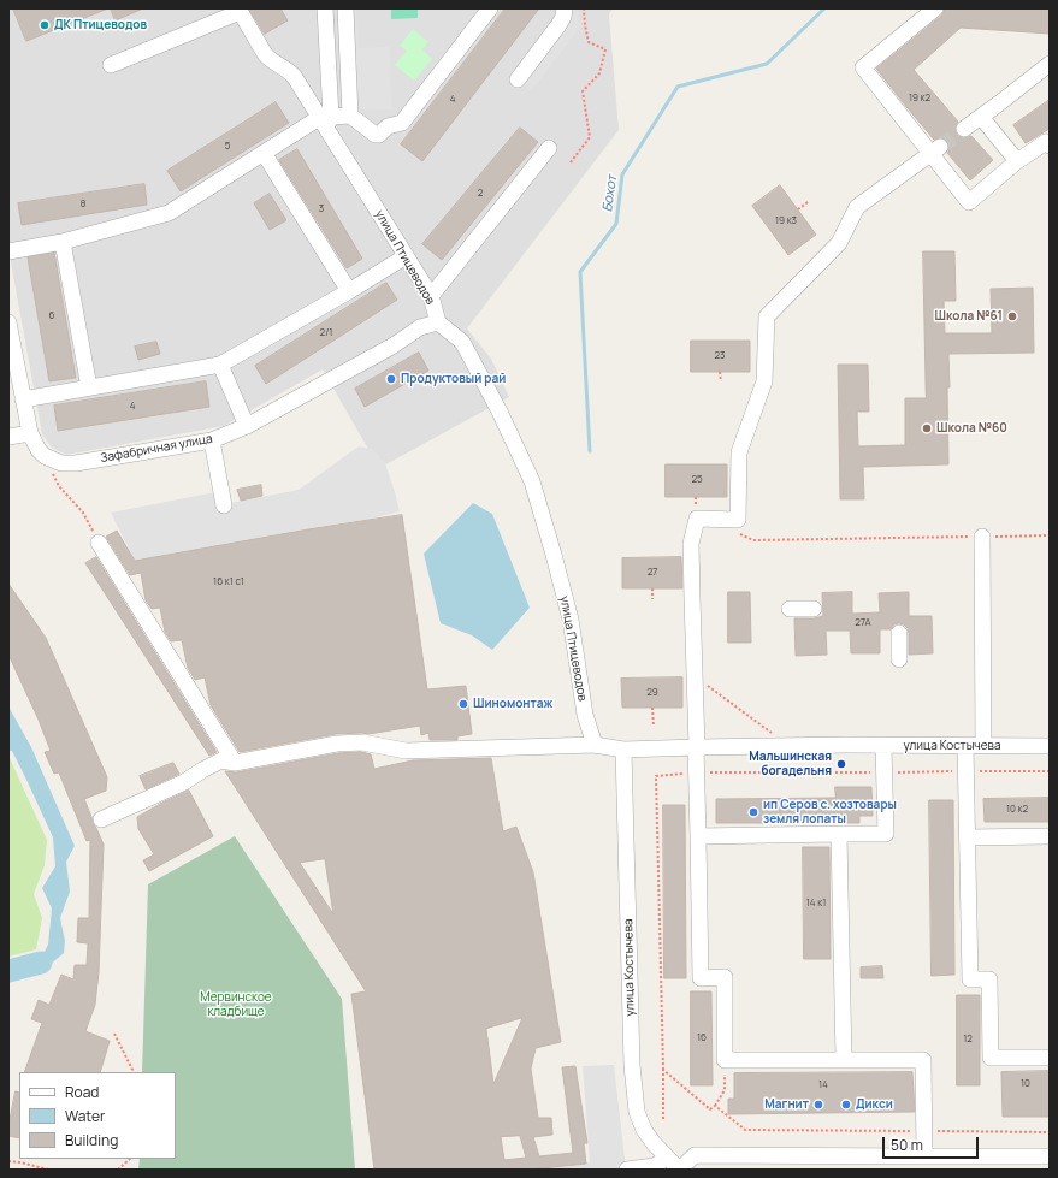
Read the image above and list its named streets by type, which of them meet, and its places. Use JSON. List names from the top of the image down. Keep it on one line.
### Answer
{"streets":{"street":["улица Птицеводов","Зафабричная улица","улица Костычева"]},"crossings":[["улица Птицеводов","Зафабричная улица"],["улица Птицеводов","улица Костычева"]],"water":["Бохот"],"parks":["Мервинское кладбище"],"places":["ДК Птицеводов","Школа №61","Продуктовый рай","Школа №60","Шиномонтаж","Мальшинская богадельня","ип Серов с. хозтовары земля лопаты","Магнит","Дикси"],"house_numbers":["19 к2","4","5","2","8","3","19 к3","6","2/1","23","4","25","27","16 к1 с1","27А","29","10 к2","14 к1","16","12","10","14"],"legend":["Road","Water","Building"],"scale_bar":"50 m"}
